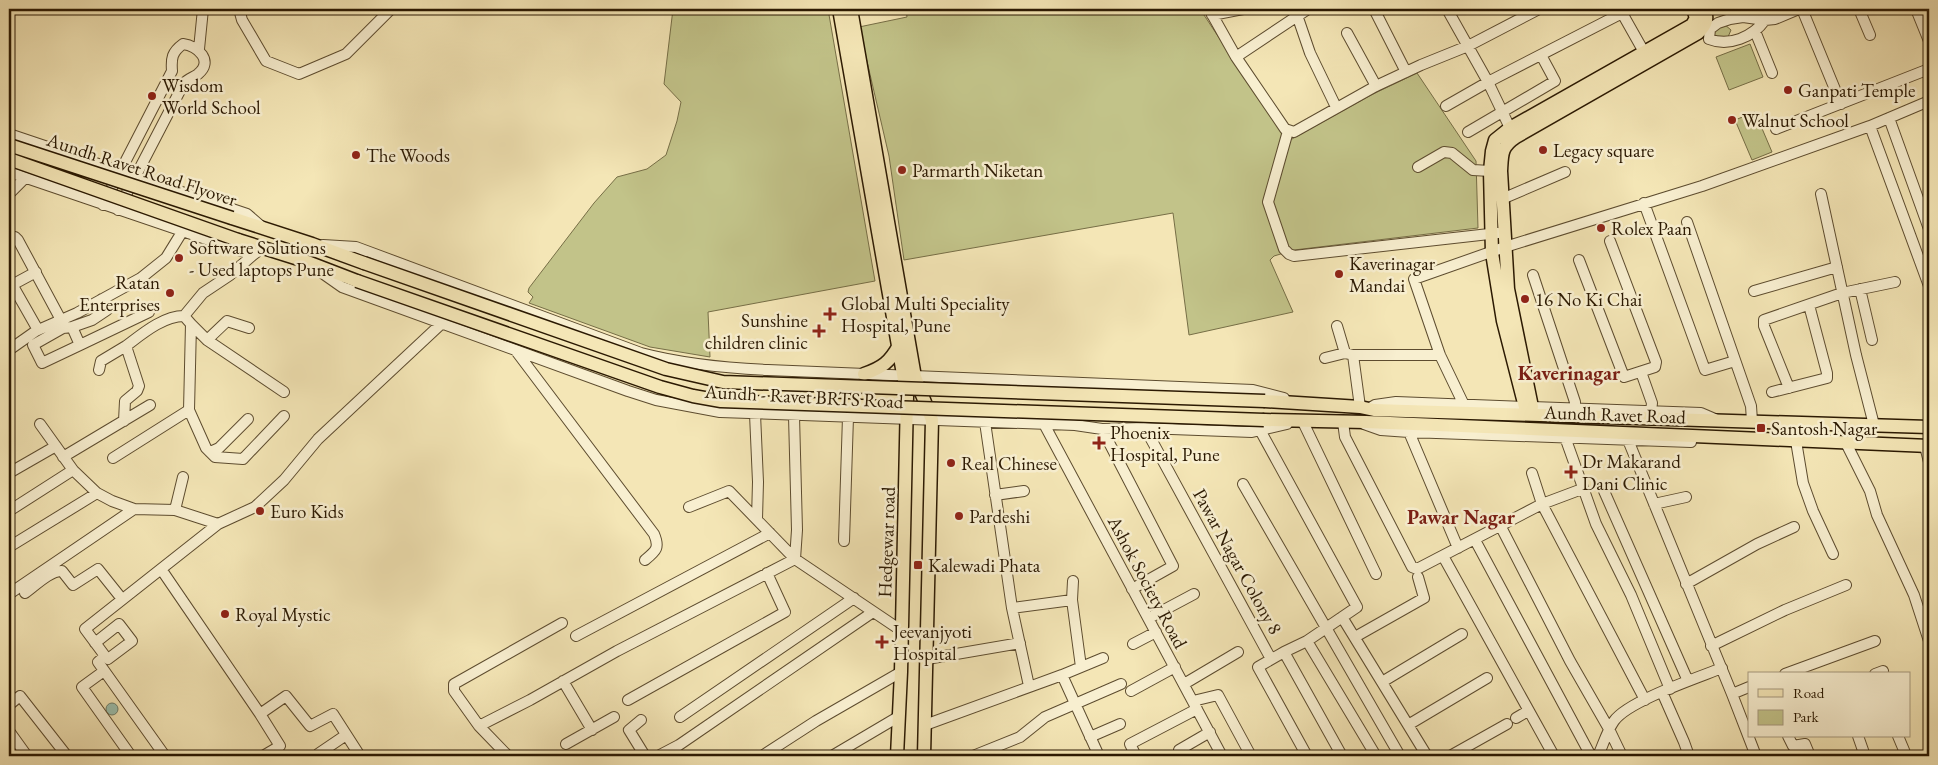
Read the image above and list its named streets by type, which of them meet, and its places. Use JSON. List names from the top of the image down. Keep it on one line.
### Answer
{"streets":{"main road":["Aundh Ravet Road Flyover","Aundh Ravet Road","Hedgewar road"],"street":["Aundh - Ravet BRTS Road","Pawar Nagar Colony 8","Ashok Society Road"]},"crossings":[["Aundh - Ravet BRTS Road","Aundh Ravet Road"],["Aundh - Ravet BRTS Road","Hedgewar road"],["Aundh - Ravet BRTS Road","Pawar Nagar Colony 8"],["Aundh - Ravet BRTS Road","Ashok Society Road"]],"districts":["Kaverinagar","Pawar Nagar"],"places":{"other":["Ganpati Temple","Wisdom World School","Walnut School","Legacy square","The Woods","Parmarth Niketan","Rolex Paan","Software Solutions - Used laptops Pune","Kaverinagar Mandai","Ratan Enterprises","16 No Ki Chai","Real Chinese","Euro Kids","Pardeshi","Royal Mystic"],"health":["Global Multi Speciality Hospital, Pune","Sunshine children clinic","Phoenix Hospital, Pune","Dr Makarand Dani Clinic","Jeevanjyoti Hospital"],"transit":["Santosh Nagar","Kalewadi Phata"]},"legend":["Road","Park"]}
